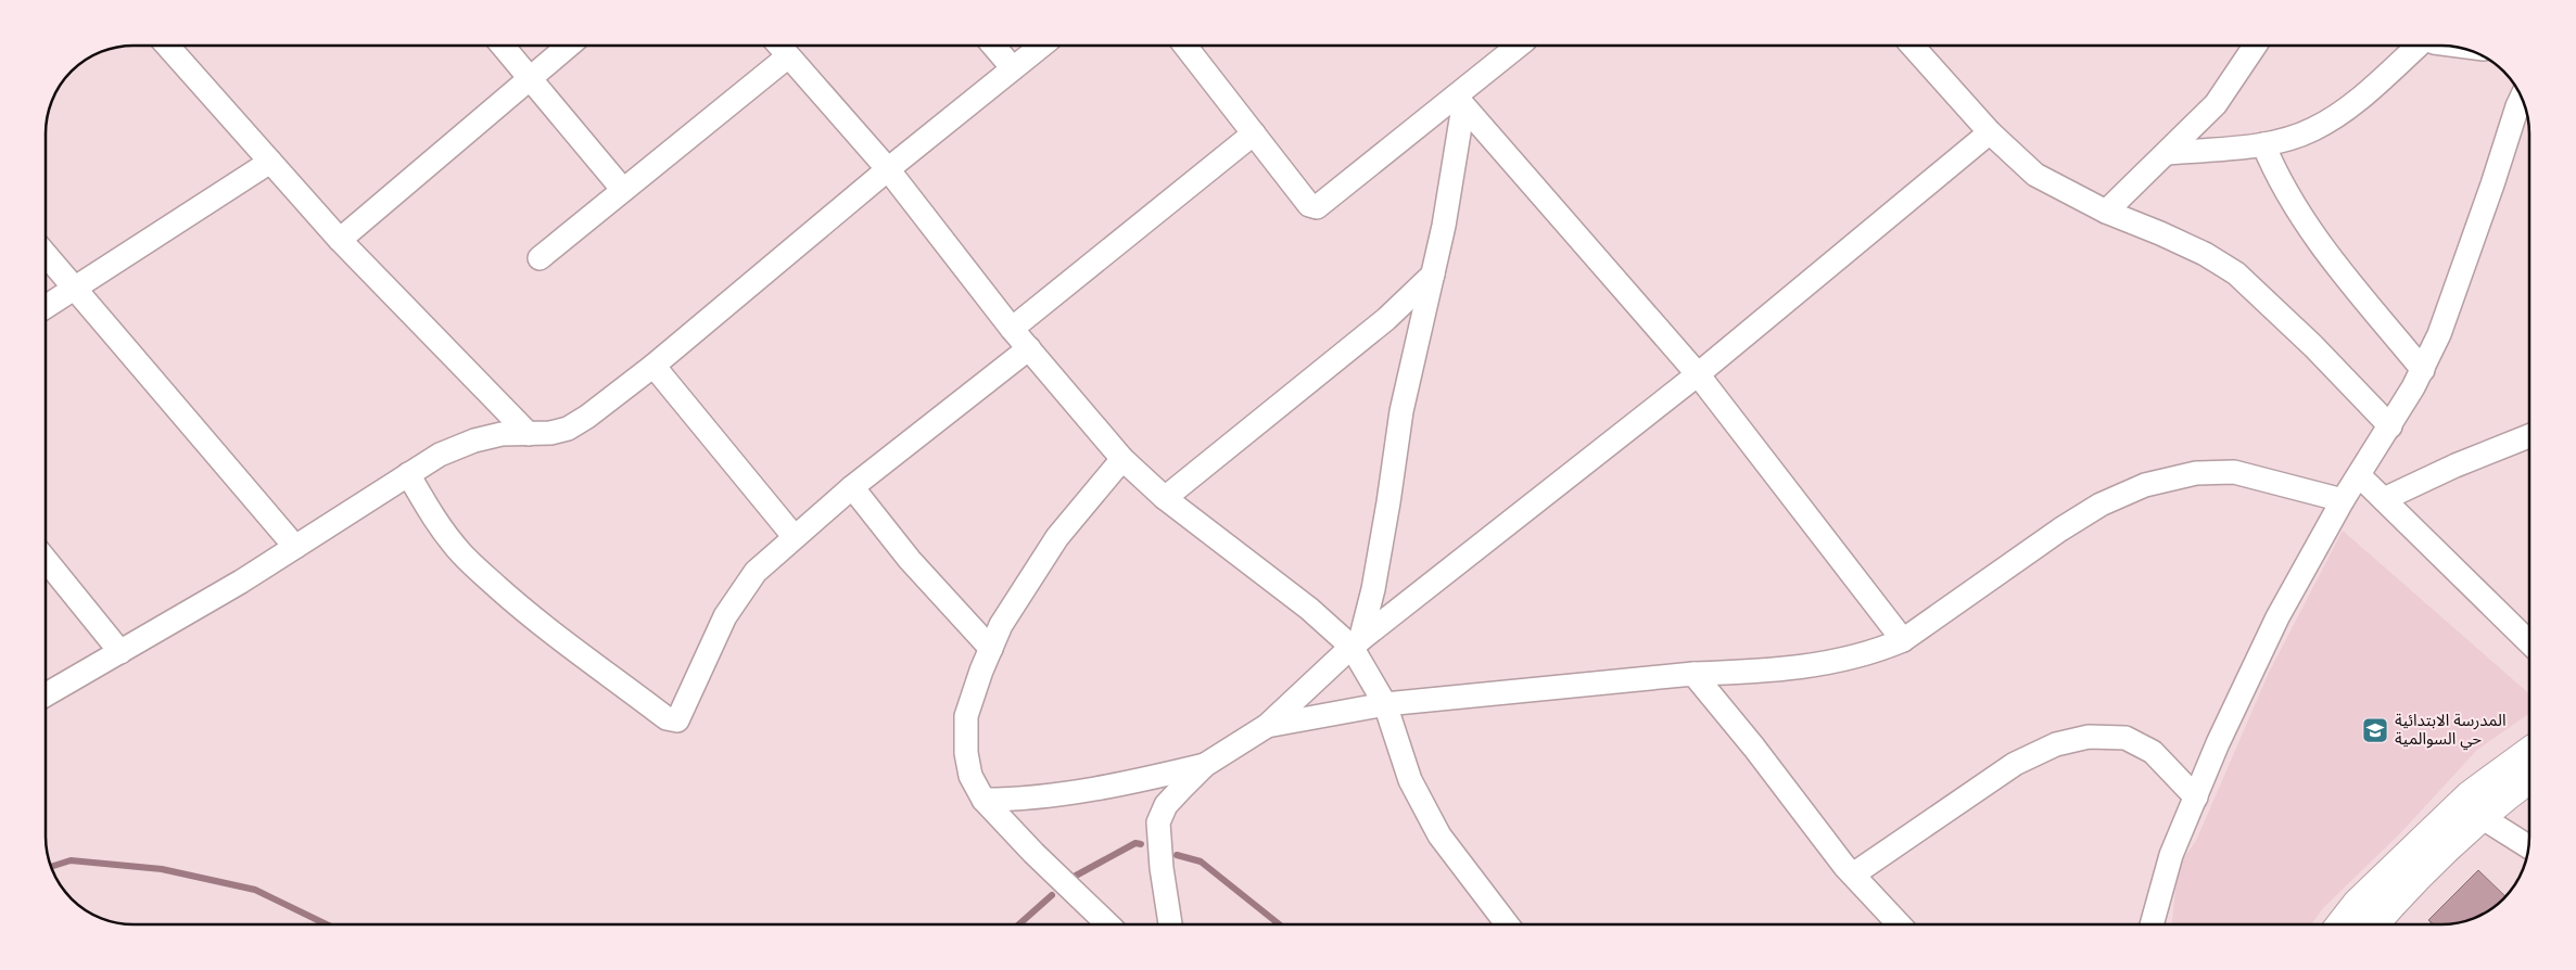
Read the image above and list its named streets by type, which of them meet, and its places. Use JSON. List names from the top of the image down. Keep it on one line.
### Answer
{"places":{"school or university":["المدرسة الابتدائية حي السوالمية"]}}
